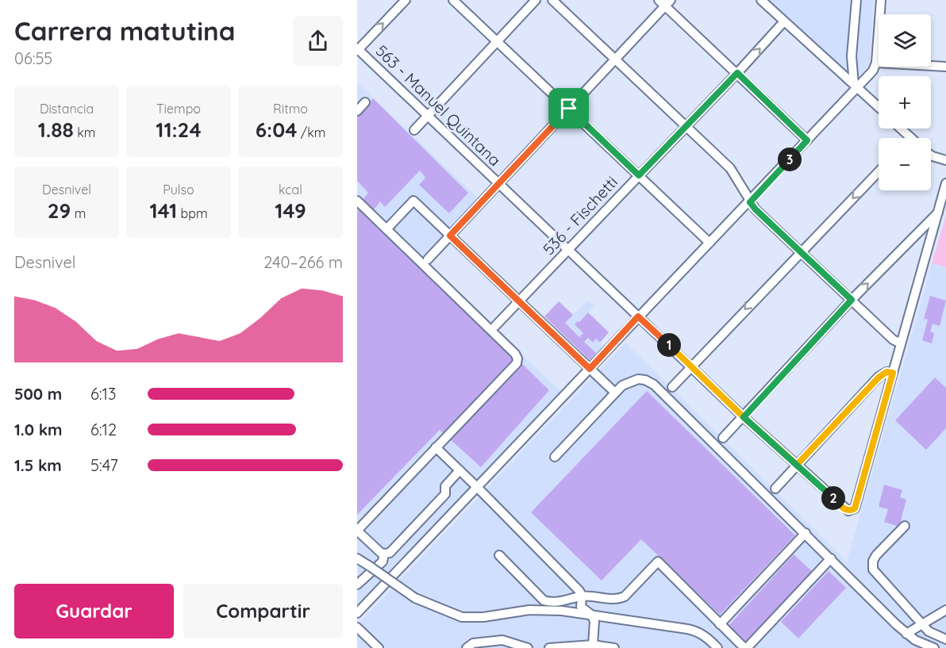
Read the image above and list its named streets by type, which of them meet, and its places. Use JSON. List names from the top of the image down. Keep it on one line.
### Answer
{"streets":{"street":["563 - Manuel Quintana","536 - Fischetti"]},"crossings":[["563 - Manuel Quintana","536 - Fischetti"]],"page":{"heading":["Carrera matutina","06:55"],"map_buttons":["+","−"],"stats":[["Distancia","1.88 km"],["Tiempo","11:24"],["Ritmo","6:04 /km"],["Desnivel","29 m"],["Pulso","141 bpm"],["kcal","149"]],"pins":["3","1","2"],"chart":["Desnivel","240–266 m"],"list":[{"name":"500 m","note":"6:13"},{"name":"1.0 km","note":"6:12"},{"name":"1.5 km","note":"5:47"}],"buttons":["Guardar","Compartir"]}}
